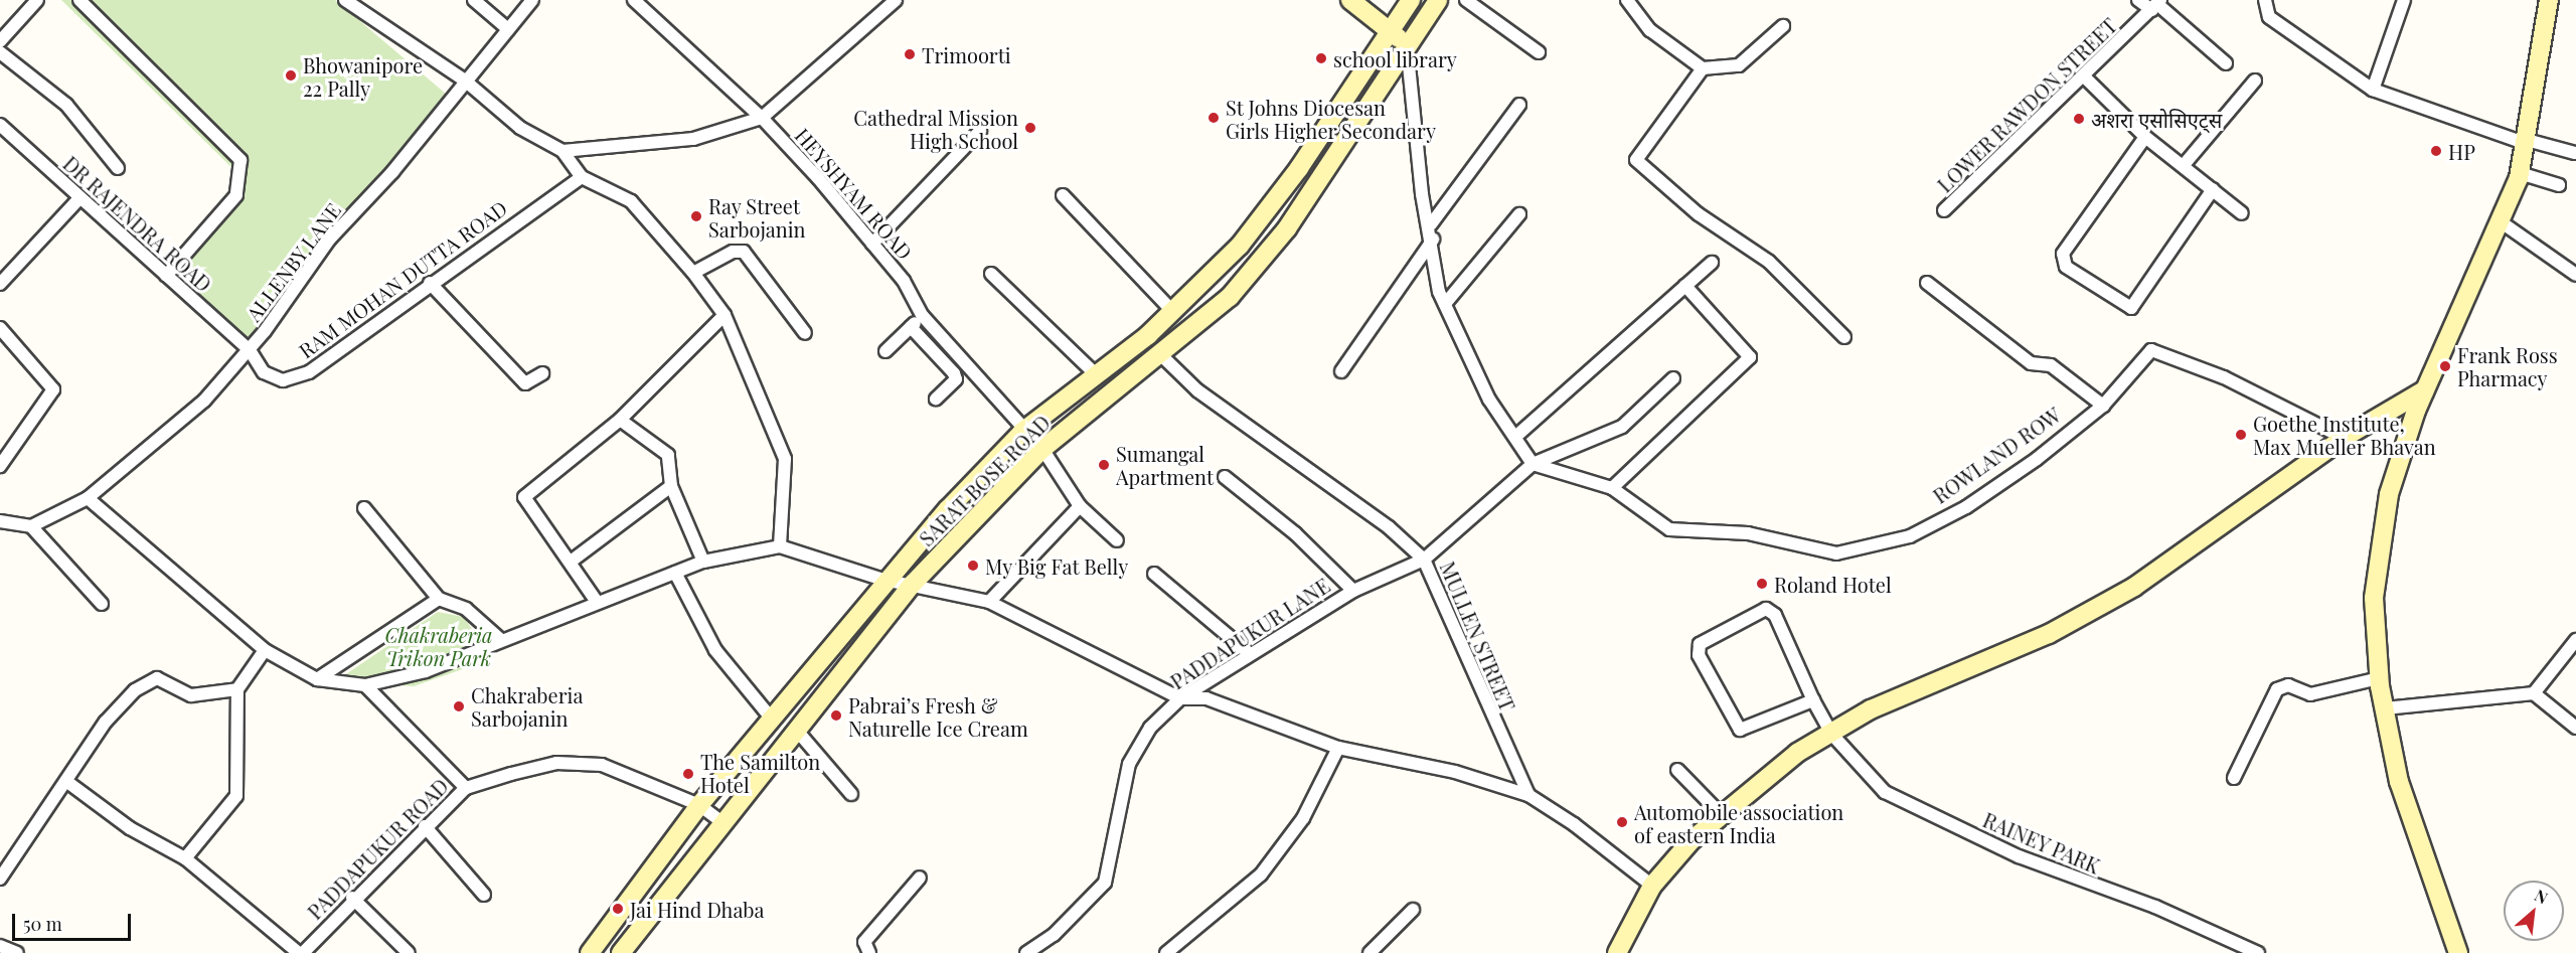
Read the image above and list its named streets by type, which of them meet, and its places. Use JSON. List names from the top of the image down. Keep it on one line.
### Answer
{"streets":{"main road":["SARAT BOSE ROAD"],"street":["LOWER RAWDON STREET","HEYSHYAM ROAD","DR RAJENDRA ROAD","ALLENBY LANE","RAM MOHAN DUTTA ROAD","ROWLAND ROW","PADDAPUKUR LANE","MULLEN STREET","RAINEY PARK","PADDAPUKUR ROAD"]},"crossings":[["HEYSHYAM ROAD","SARAT BOSE ROAD"],["DR RAJENDRA ROAD","ALLENBY LANE"],["DR RAJENDRA ROAD","RAM MOHAN DUTTA ROAD"],["ALLENBY LANE","RAM MOHAN DUTTA ROAD"],["ROWLAND ROW","PADDAPUKUR LANE"],["SARAT BOSE ROAD","MULLEN STREET"],["SARAT BOSE ROAD","PADDAPUKUR ROAD"],["PADDAPUKUR LANE","MULLEN STREET"]],"parks":["Chakraberia Trikon Park"],"places":["Trimoorti","school library","Bhowanipore 22 Pally","St Johns Diocesan Girls Higher Secondary","अशरा एसोसिएट्स","Cathedral Mission High School","HP","Ray Street Sarbojanin","Frank Ross Pharmacy","Goethe Institute, Max Mueller Bhavan","Sumangal Apartment","My Big Fat Belly","Roland Hotel","Chakraberia Sarbojanin","Pabrai’s Fresh & Naturelle Ice Cream","The Samilton Hotel","Automobile association of eastern India","Jai Hind Dhaba"],"scale_bar":"50 m","north":"top right"}
